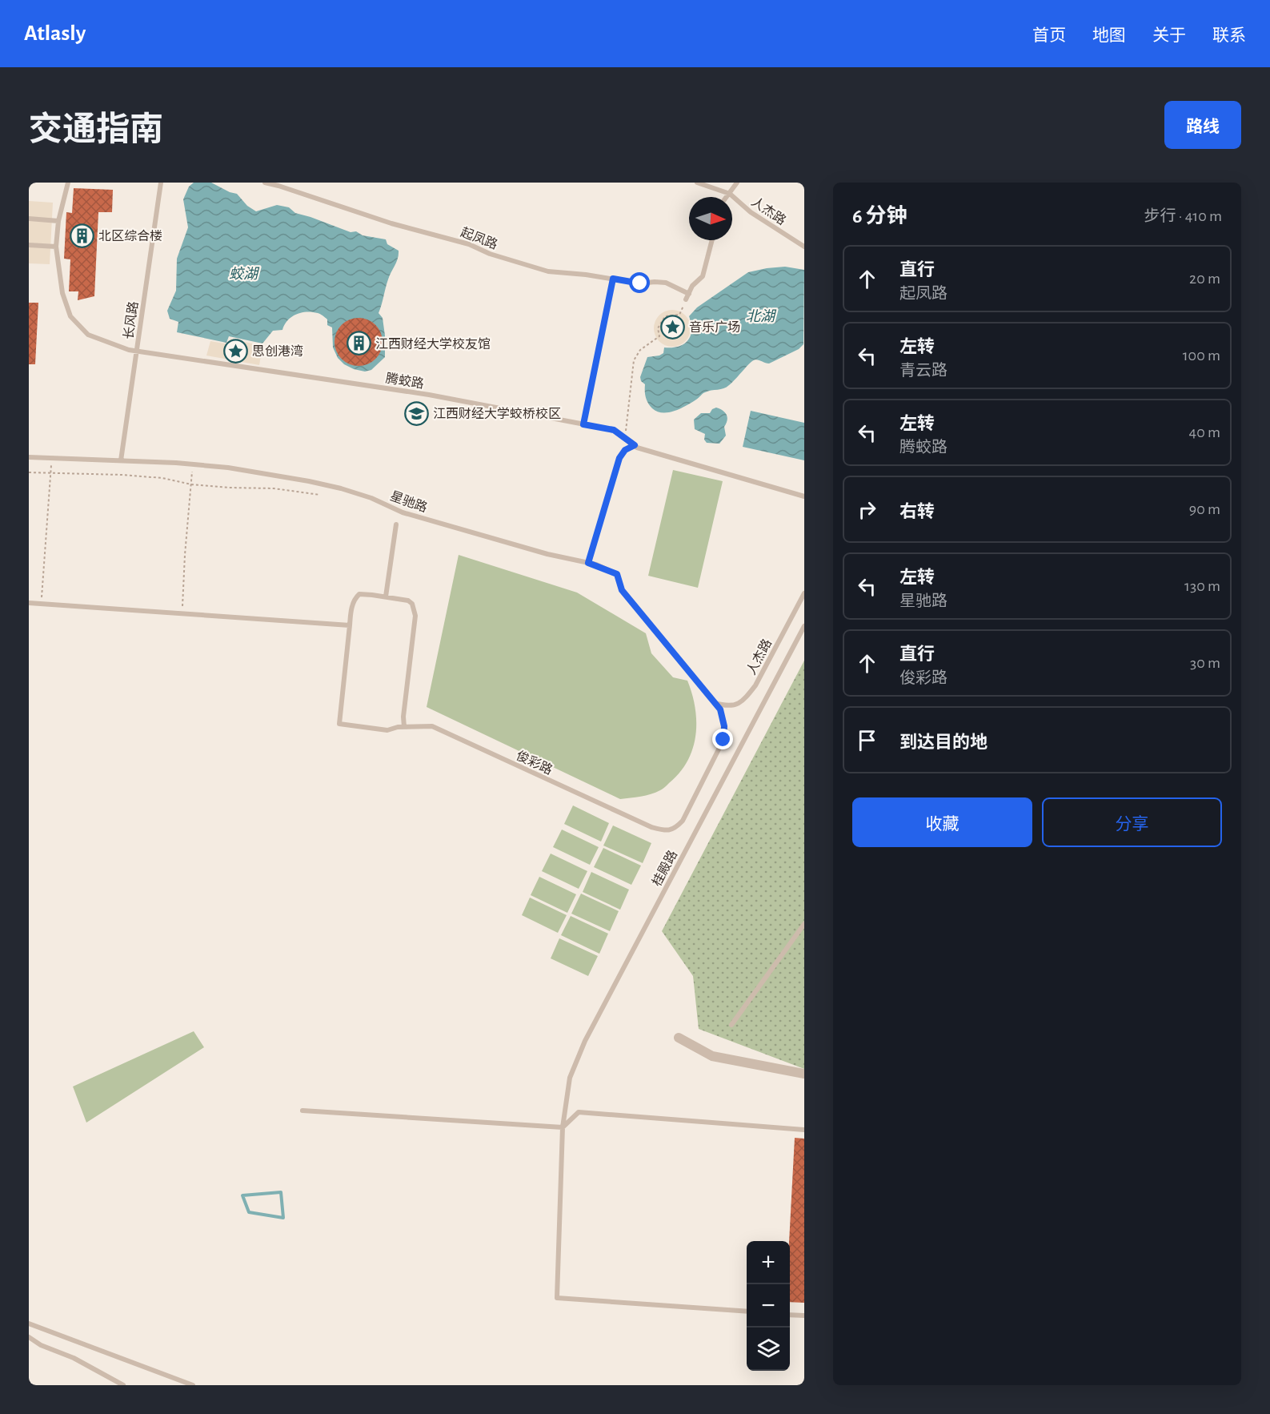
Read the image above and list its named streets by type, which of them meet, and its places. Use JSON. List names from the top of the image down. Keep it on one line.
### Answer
{"streets":{"lane":["人杰路","起凤路","长风路","腾蛟路","星驰路","俊彩路","桂殿路"]},"crossings":[["人杰路","星驰路"],["人杰路","俊彩路"],["长风路","腾蛟路"],["长风路","星驰路"],["星驰路","俊彩路"]],"water":["蛟湖","北湖"],"places":{"building":["北区综合楼","江西财经大学校友馆"],"place":["音乐广场","思创港湾"],"school or university":["江西财经大学蛟桥校区"]},"north":"right","page":{"header":"Atlasly","nav":["首页","地图","关于","联系"],"title":"交通指南","buttons":["路线",["收藏","分享"]],"heading":["6 分钟","步行 · 410 m"],"list":[["直行","起凤路","20 m"],["左转","青云路","100 m"],["左转","腾蛟路","40 m"],["右转","90 m"],["左转","星驰路","130 m"],["直行","俊彩路","30 m"],"到达目的地"],"map_buttons":["+","−"]}}
